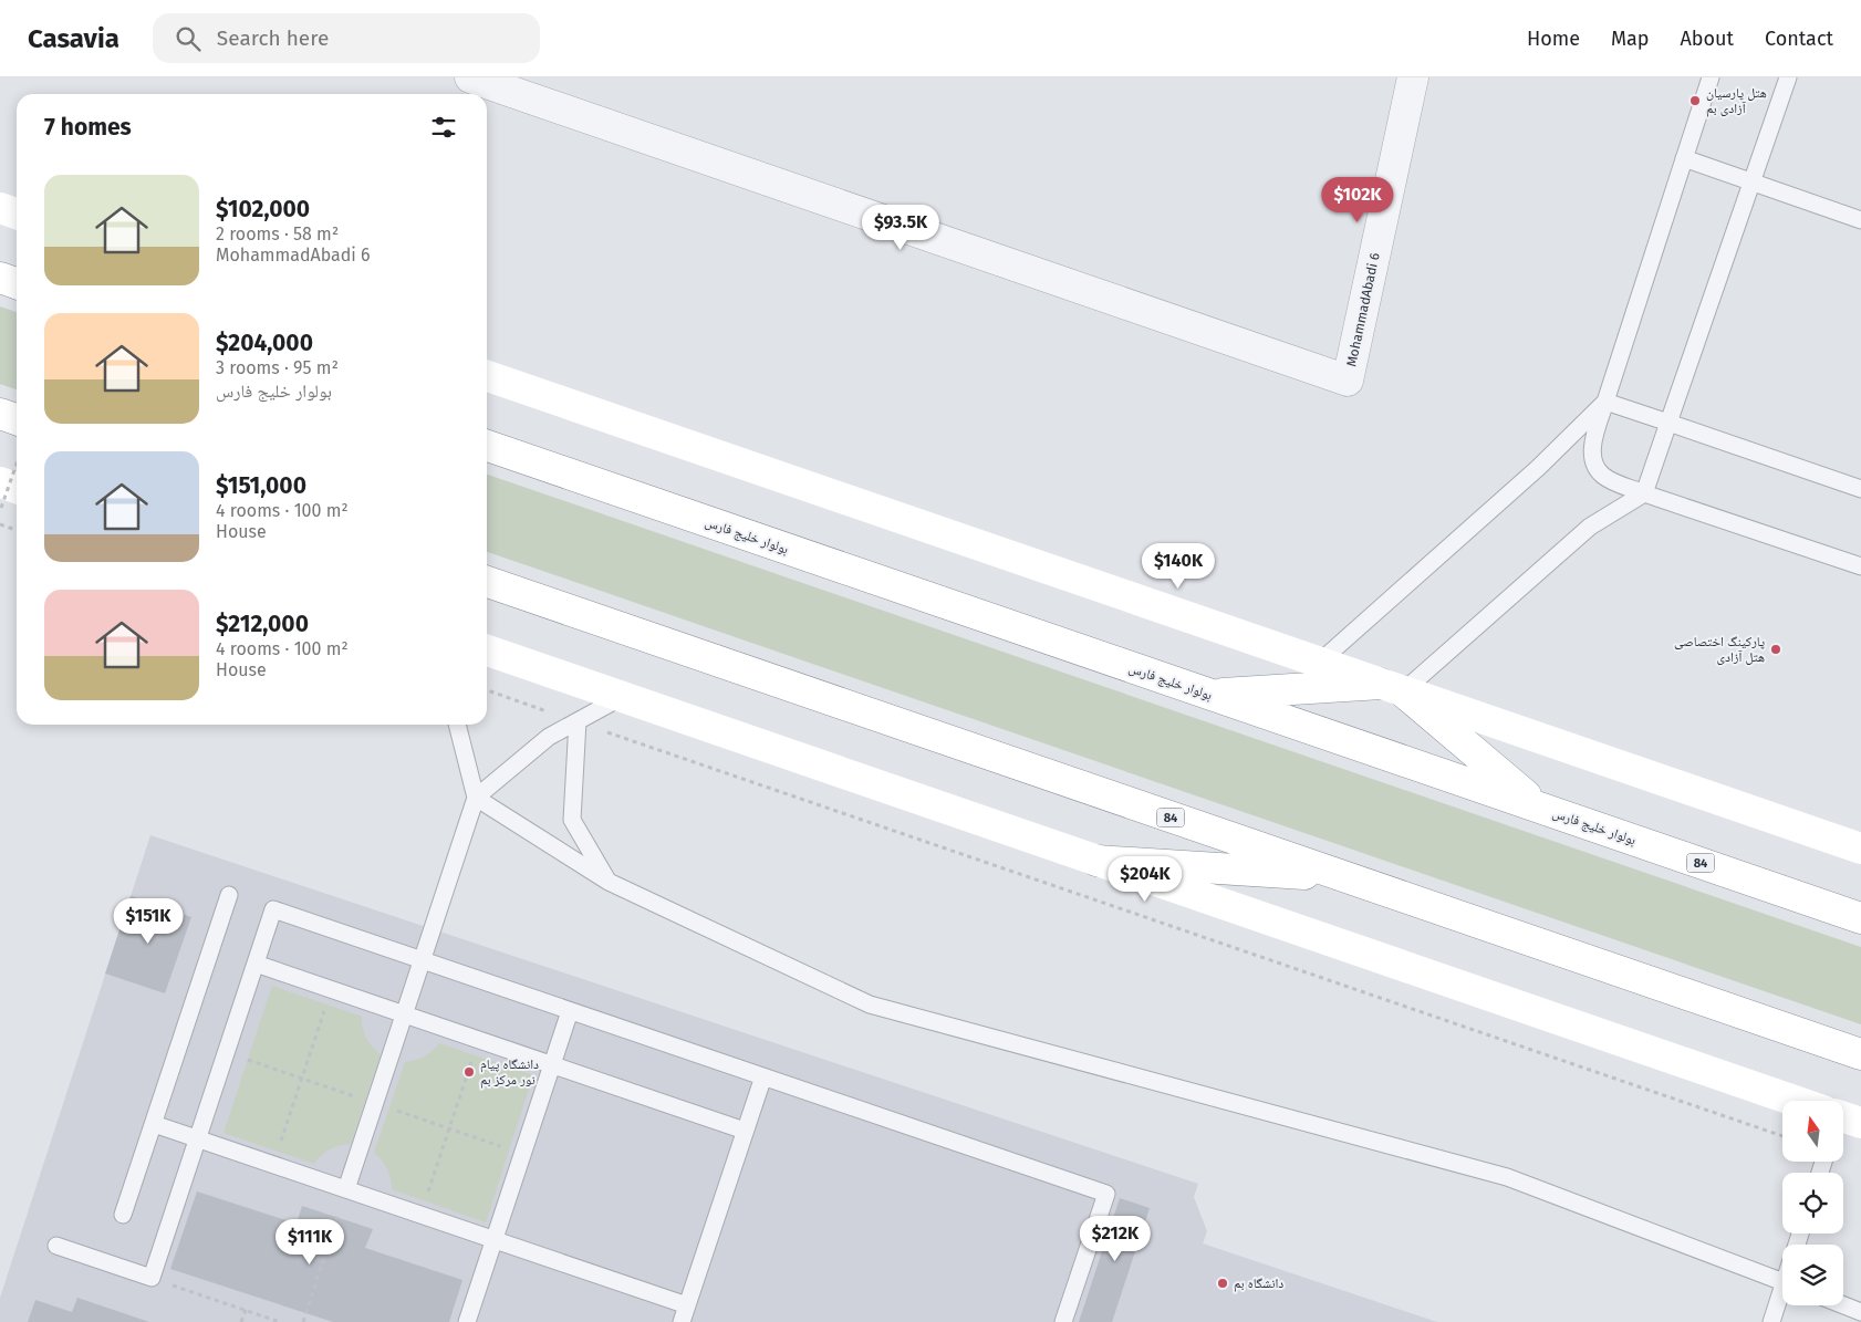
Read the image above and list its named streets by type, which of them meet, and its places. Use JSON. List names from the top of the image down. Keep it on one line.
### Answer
{"streets":{"main road":["بولوار خلیج فارس","84"],"street":["MohammadAbadi 6"]},"places":["هتل پارسیان آزادی بم","پارکینگ اختصاصی هتل آزادی","دانشگاه پیام نور مرکز بم","دانشگاه بم"],"north":"top","page":{"header":"Casavia","search":"Search here","nav":["Home","Map","About","Contact"],"heading":"7 homes","list":[{"name":"$102,000","note":"2 rooms · 58 m² · MohammadAbadi 6"},{"name":"$204,000","note":"3 rooms · 95 m² · بولوار خلیج فارس"},{"name":"$151,000","note":"4 rooms · 100 m² · House"},{"name":"$212,000","note":"4 rooms · 100 m² · House"}],"price":["$102K","$93.5K","$140K","$204K","$151K","$212K","$111K"]}}
